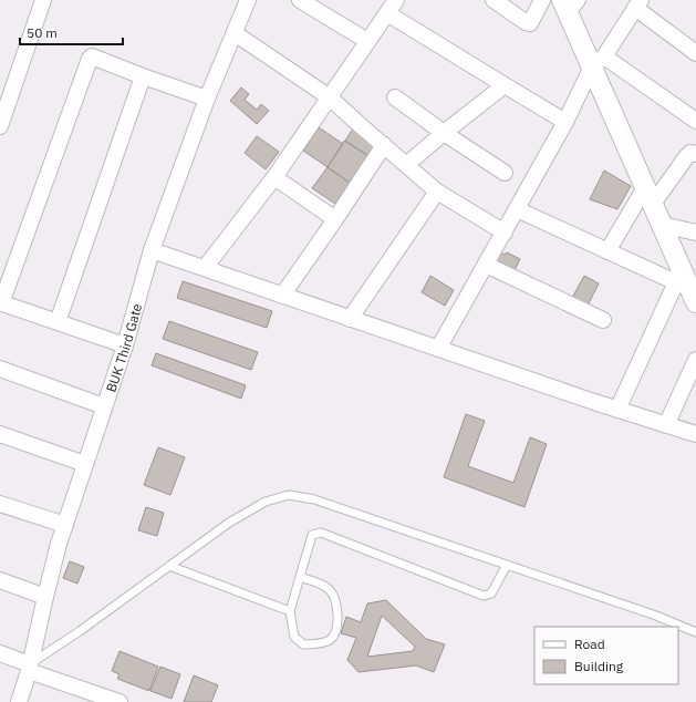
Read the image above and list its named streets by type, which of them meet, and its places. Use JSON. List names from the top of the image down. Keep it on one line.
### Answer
{"streets":{"street":["BUK Third Gate"]},"legend":["Road","Building"],"scale_bar":"50 m"}
